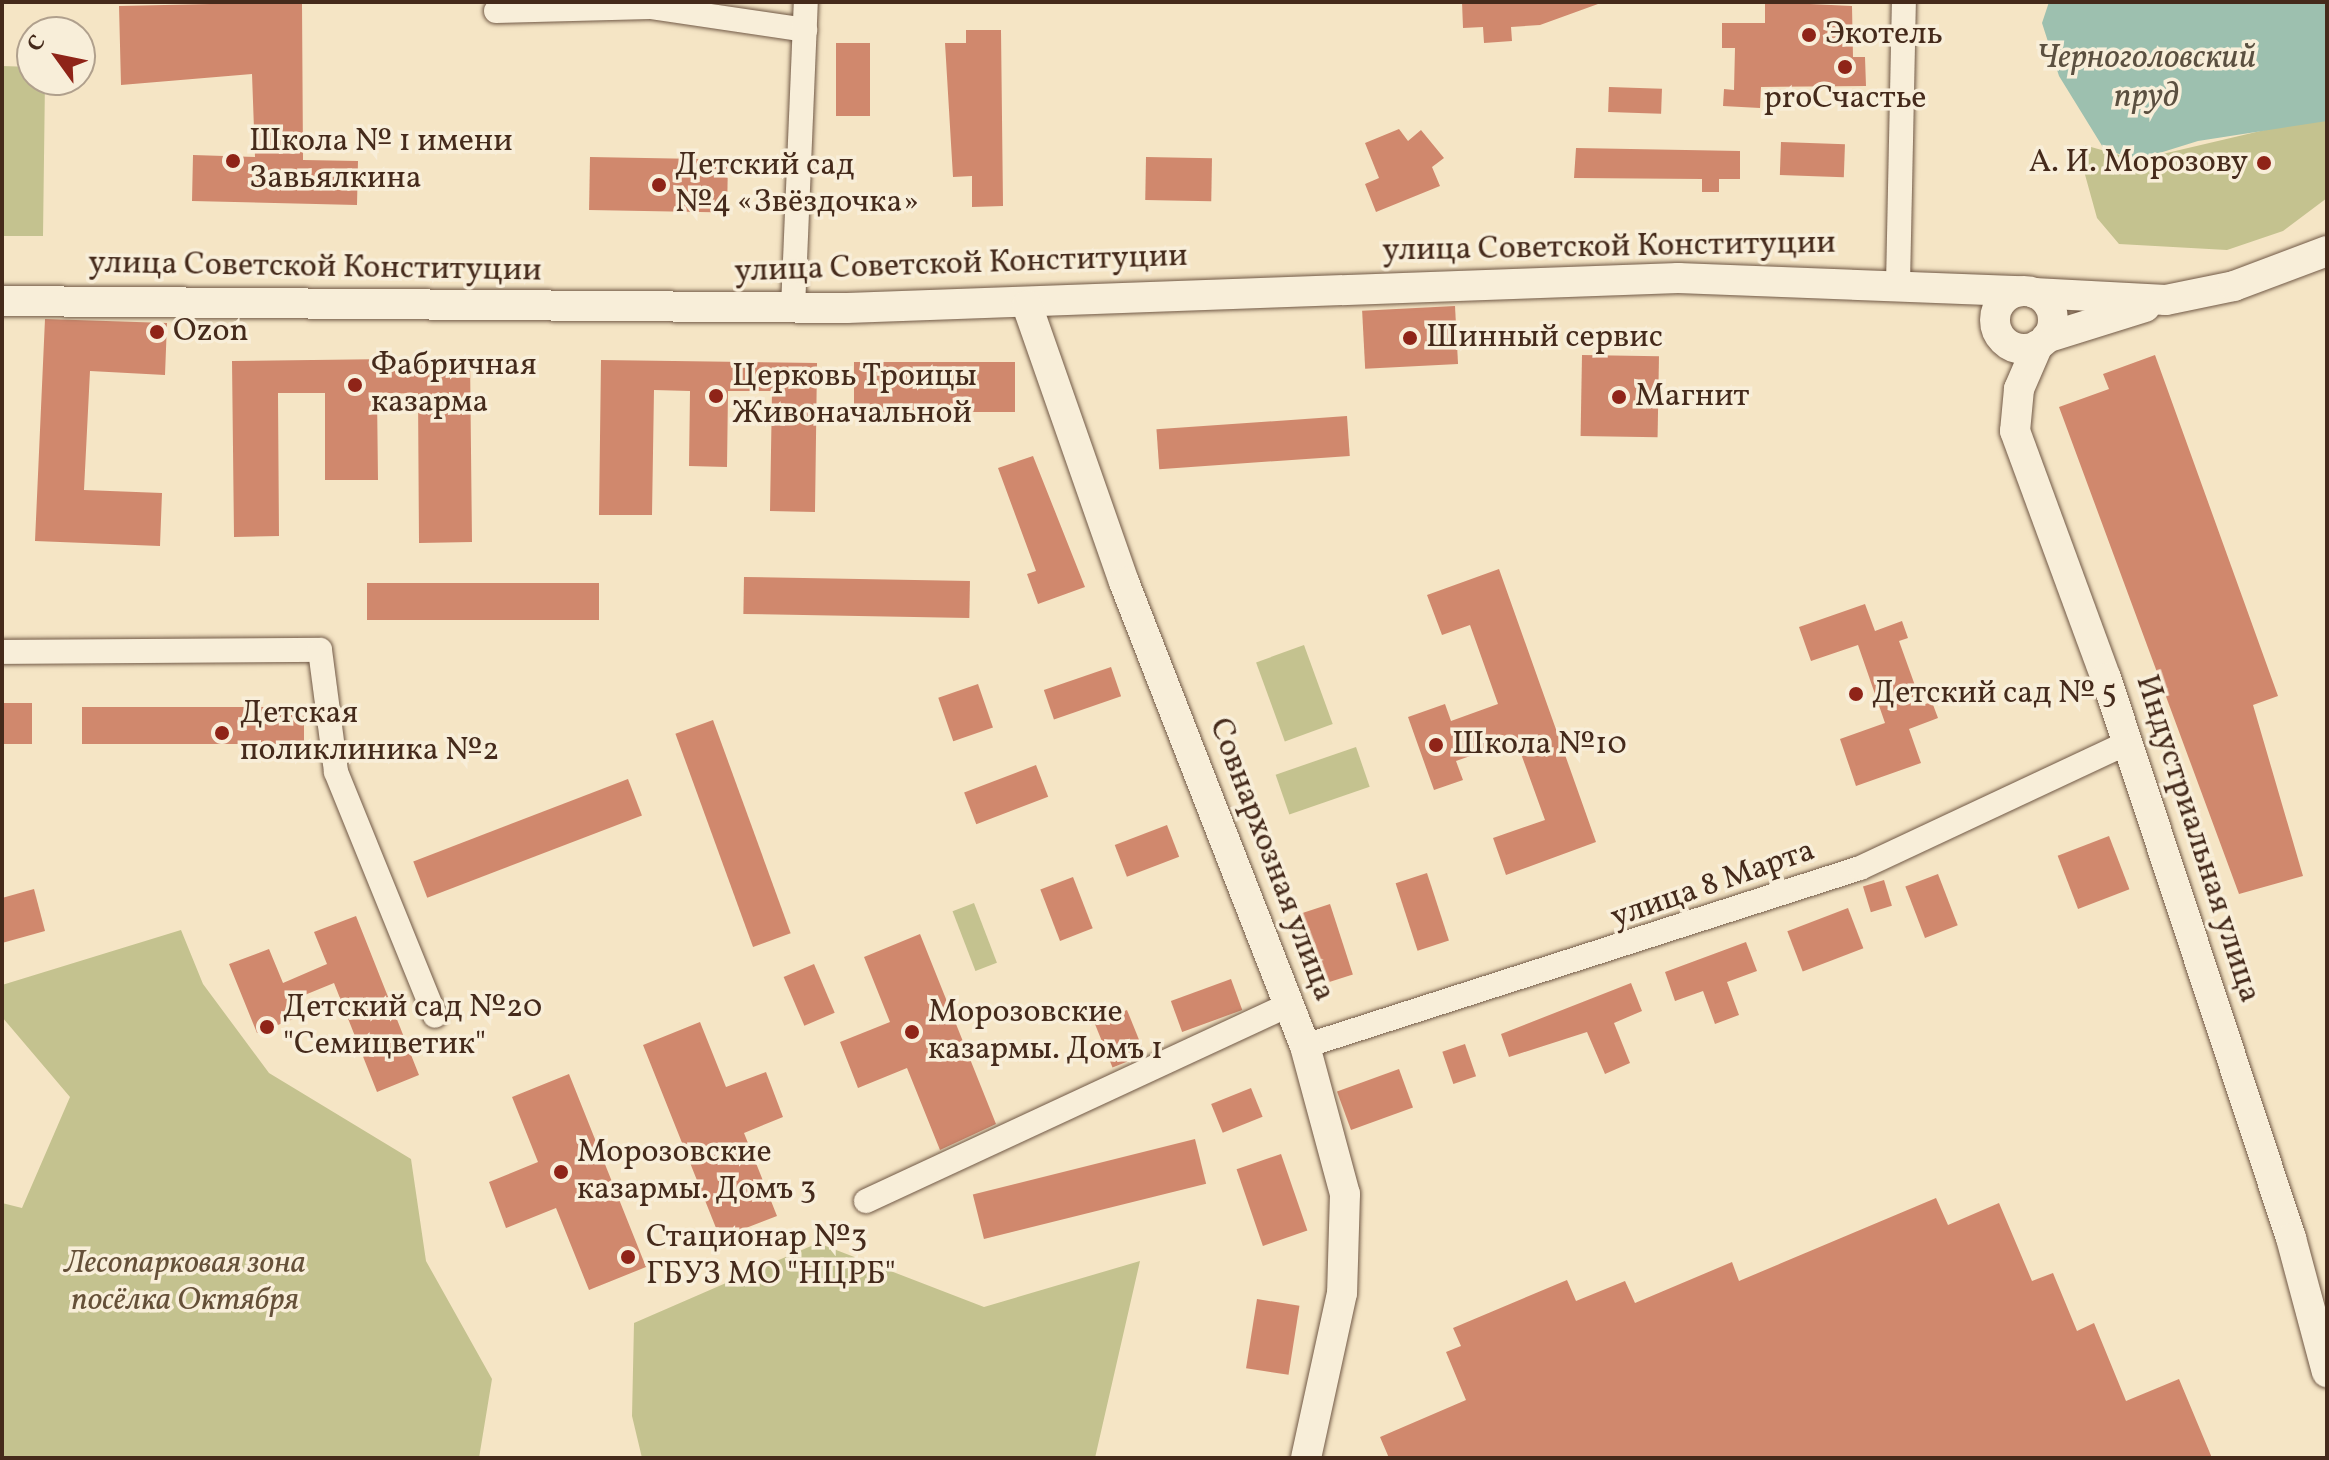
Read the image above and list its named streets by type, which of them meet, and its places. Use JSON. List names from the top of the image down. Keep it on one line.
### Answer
{"streets":{"street":["улица Советской Конституции","Индустриальная улица","Совнархозная улица","улица 8 Марта"]},"crossings":[["улица Советской Конституции","Индустриальная улица"],["улица Советской Конституции","Совнархозная улица"],["Индустриальная улица","улица 8 Марта"],["Совнархозная улица","улица 8 Марта"]],"water":["Черноголовский пруд"],"parks":["Лесопарковая зона посёлка Октября"],"places":["Экотель","proСчастье","Школа № 1 имени Завьялкина","А. И. Морозову","Детский сад №4 «Звёздочка»","Ozon","Шинный сервис","Фабричная казарма","Церковь Троицы Живоначальной","Магнит","Детский сад № 5","Детская поликлиника №2","Школа №10","Детский сад №20 \"Семицветик\"","Морозовские казармы. Домъ 1","Морозовские казармы. Домъ 3","Стационар №3 ГБУЗ МО \"НЦРБ\""],"north":"top left"}
